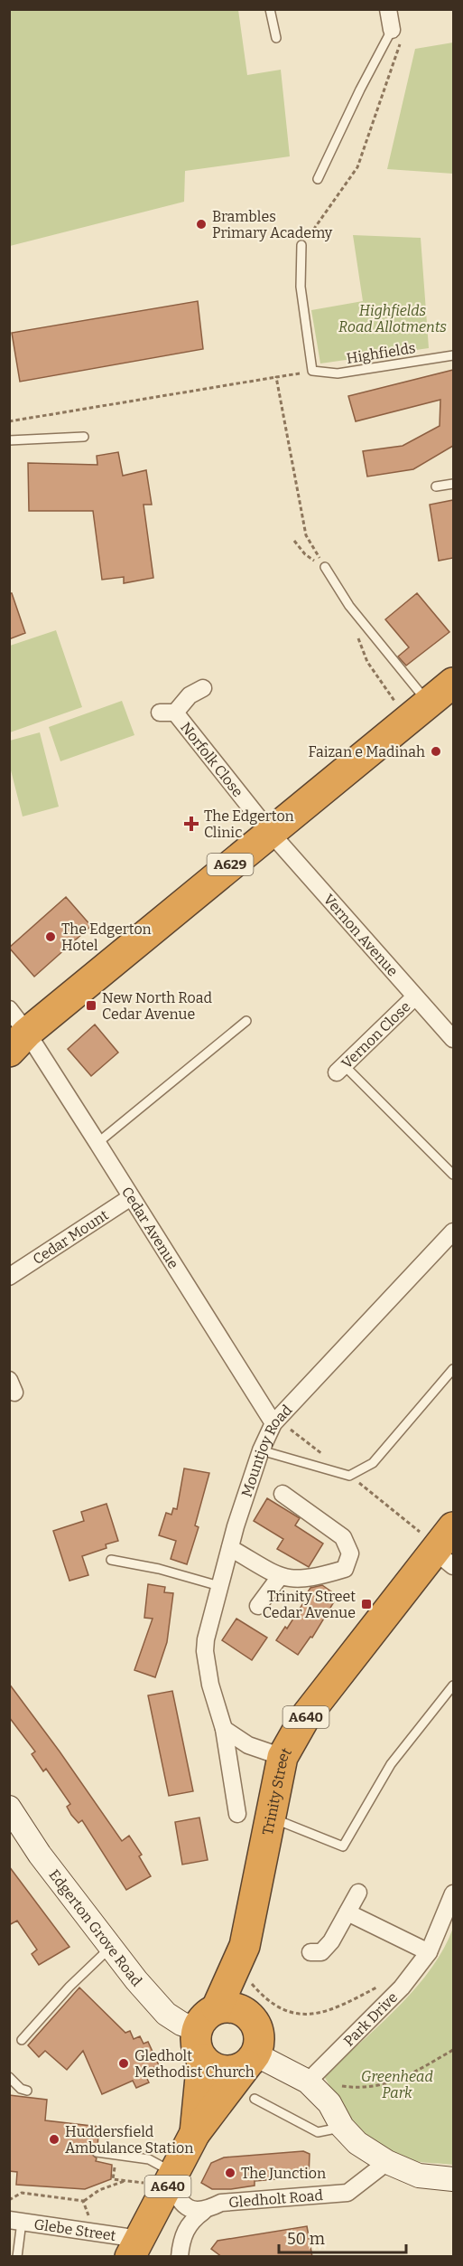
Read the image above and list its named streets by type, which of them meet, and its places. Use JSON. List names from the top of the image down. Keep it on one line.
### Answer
{"streets":{"highway":["A629","A640","Trinity Street"],"street":["Norfolk Close","Vernon Avenue","Vernon Close","Cedar Avenue","Cedar Mount","Mountjoy Road","Edgerton Grove Road","Park Drive","Gledholt Road","Glebe Street"],"lane":["Highfields"]},"crossings":[["Norfolk Close","A629"],["Norfolk Close","Vernon Avenue"],["A629","Vernon Avenue"],["A629","Cedar Avenue"],["Vernon Avenue","Vernon Close"],["Cedar Avenue","Cedar Mount"],["Cedar Avenue","Mountjoy Road"],["A640","Trinity Street"],["A640","Edgerton Grove Road"],["A640","Glebe Street"],["Trinity Street","Edgerton Grove Road"]],"parks":["Highfields Road Allotments","Greenhead Park"],"places":{"other":["Brambles Primary Academy","Faizan e Madinah","The Edgerton Hotel","Gledholt Methodist Church","Huddersfield Ambulance Station","The Junction"],"health":["The Edgerton Clinic"],"transit":["New North Road Cedar Avenue","Trinity Street Cedar Avenue"]},"scale_bar":"50 m"}
